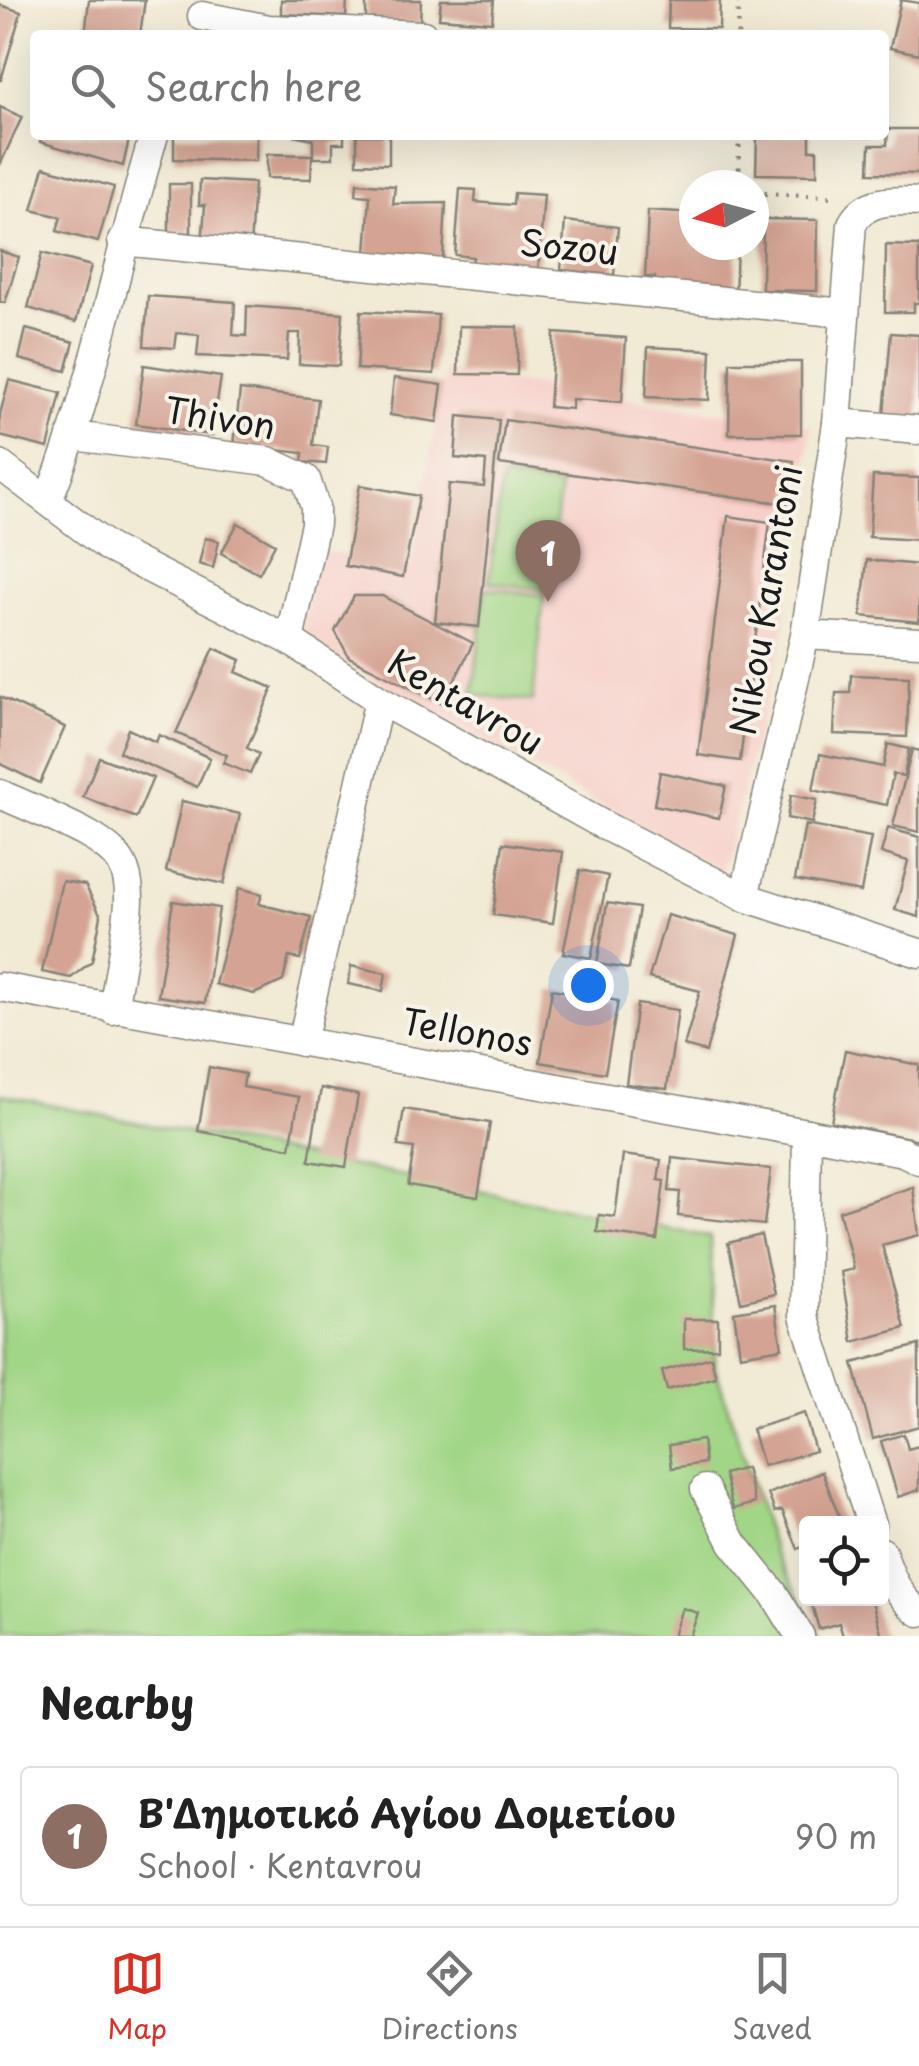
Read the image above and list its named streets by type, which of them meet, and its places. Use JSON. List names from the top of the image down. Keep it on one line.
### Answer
{"streets":{"street":["Sozou","Thivon","Nikou Karantoni","Kentavrou","Tellonos"]},"crossings":[["Sozou","Nikou Karantoni"],["Thivon","Kentavrou"],["Nikou Karantoni","Kentavrou"]],"north":"left","page":{"search":"Search here","pins":"1","heading":"Nearby","list":[{"mark":"1","name":"Β'Δημοτικό Αγίου Δομετίου","note":"School · Kentavrou","value":"90 m"}],"nav":["Map","Directions","Saved"]}}
